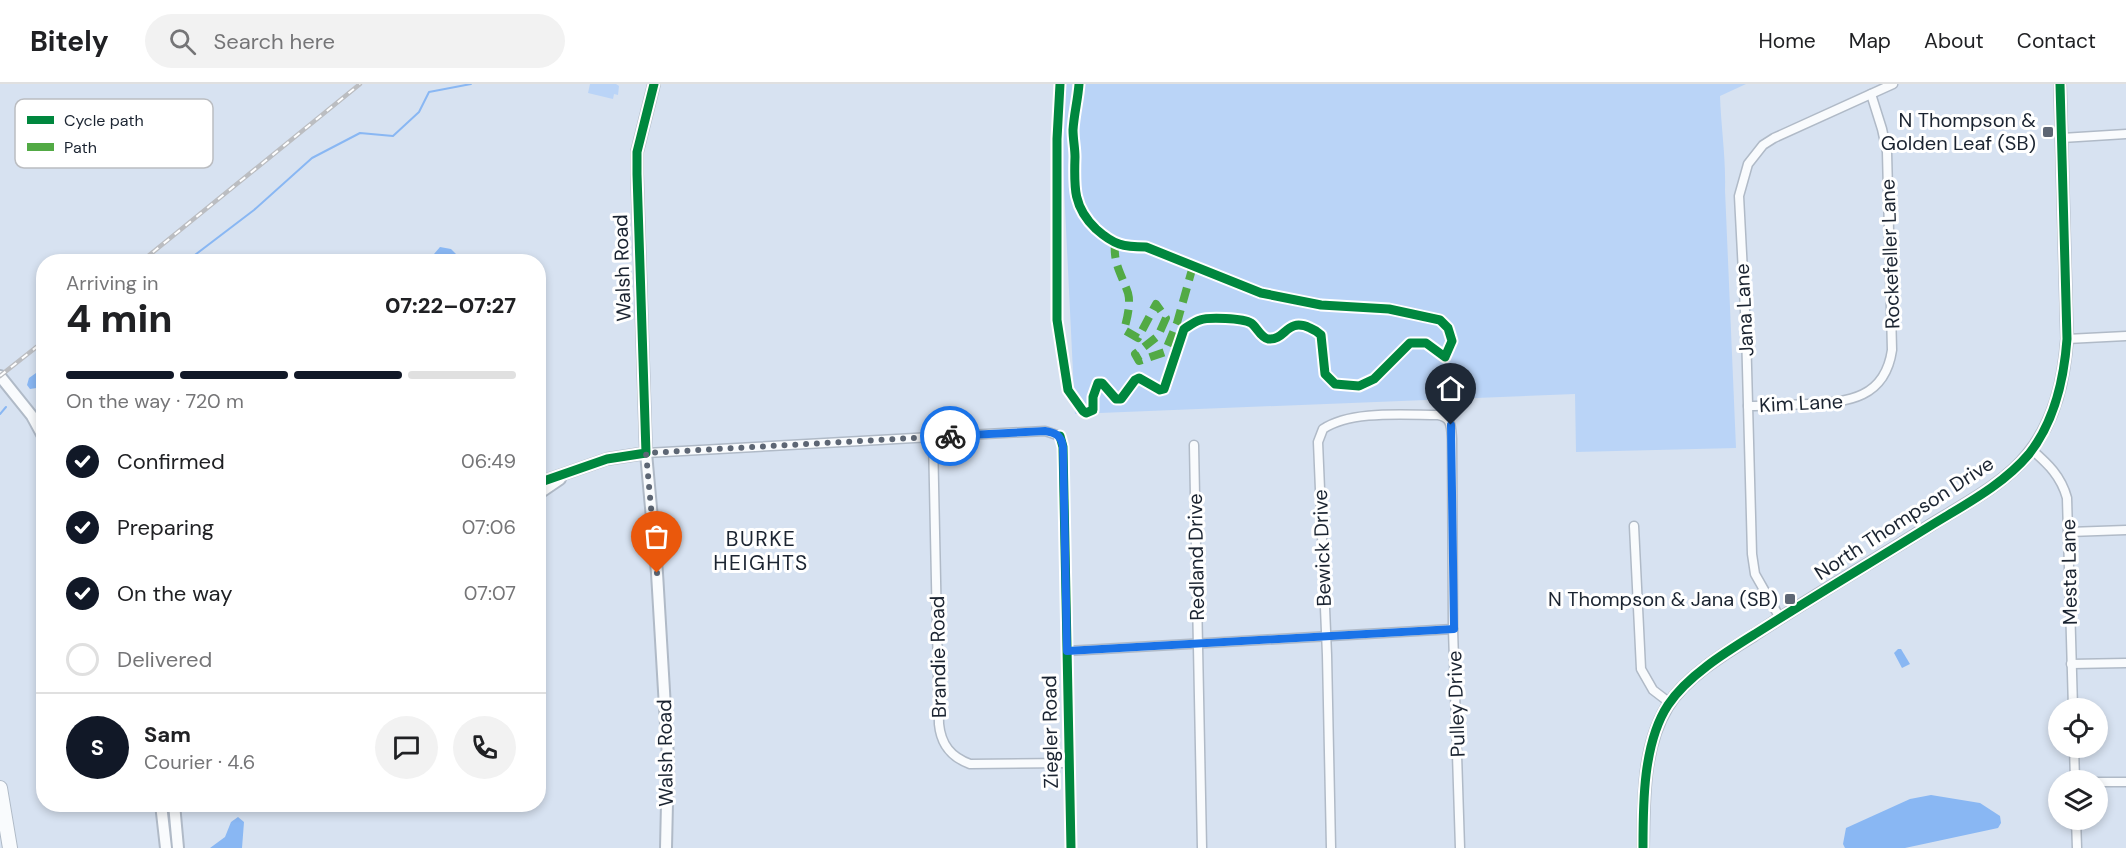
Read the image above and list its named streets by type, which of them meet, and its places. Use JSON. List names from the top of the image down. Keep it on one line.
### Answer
{"streets":{"street":["Rockefeller Lane","Walsh Road","Jana Lane","Kim Lane","North Thompson Drive","Bewick Drive","Redland Drive","Mesta Lane","Brandie Road","Pulley Drive","Ziegler Road"]},"crossings":[["Rockefeller Lane","Jana Lane"],["Rockefeller Lane","Kim Lane"],["Jana Lane","Kim Lane"],["Jana Lane","North Thompson Drive"],["North Thompson Drive","Mesta Lane"],["Bewick Drive","Pulley Drive"],["Brandie Road","Ziegler Road"]],"districts":["BURKE HEIGHTS"],"places":{"transit":["N Thompson & Golden Leaf (SB)","N Thompson & Jana (SB)"]},"legend":["Cycle path","Path"],"page":{"header":"Bitely","search":"Search here","nav":["Home","Map","About","Contact"],"heading":["4 min","Arriving in","07:22–07:27"],"panel":["Sam","Courier · 4.6"],"bar":"On the way · 720 m","list":[["Confirmed","06:49"],["Preparing","07:06"],["On the way","07:07"],"Delivered"],"round":"S"}}
